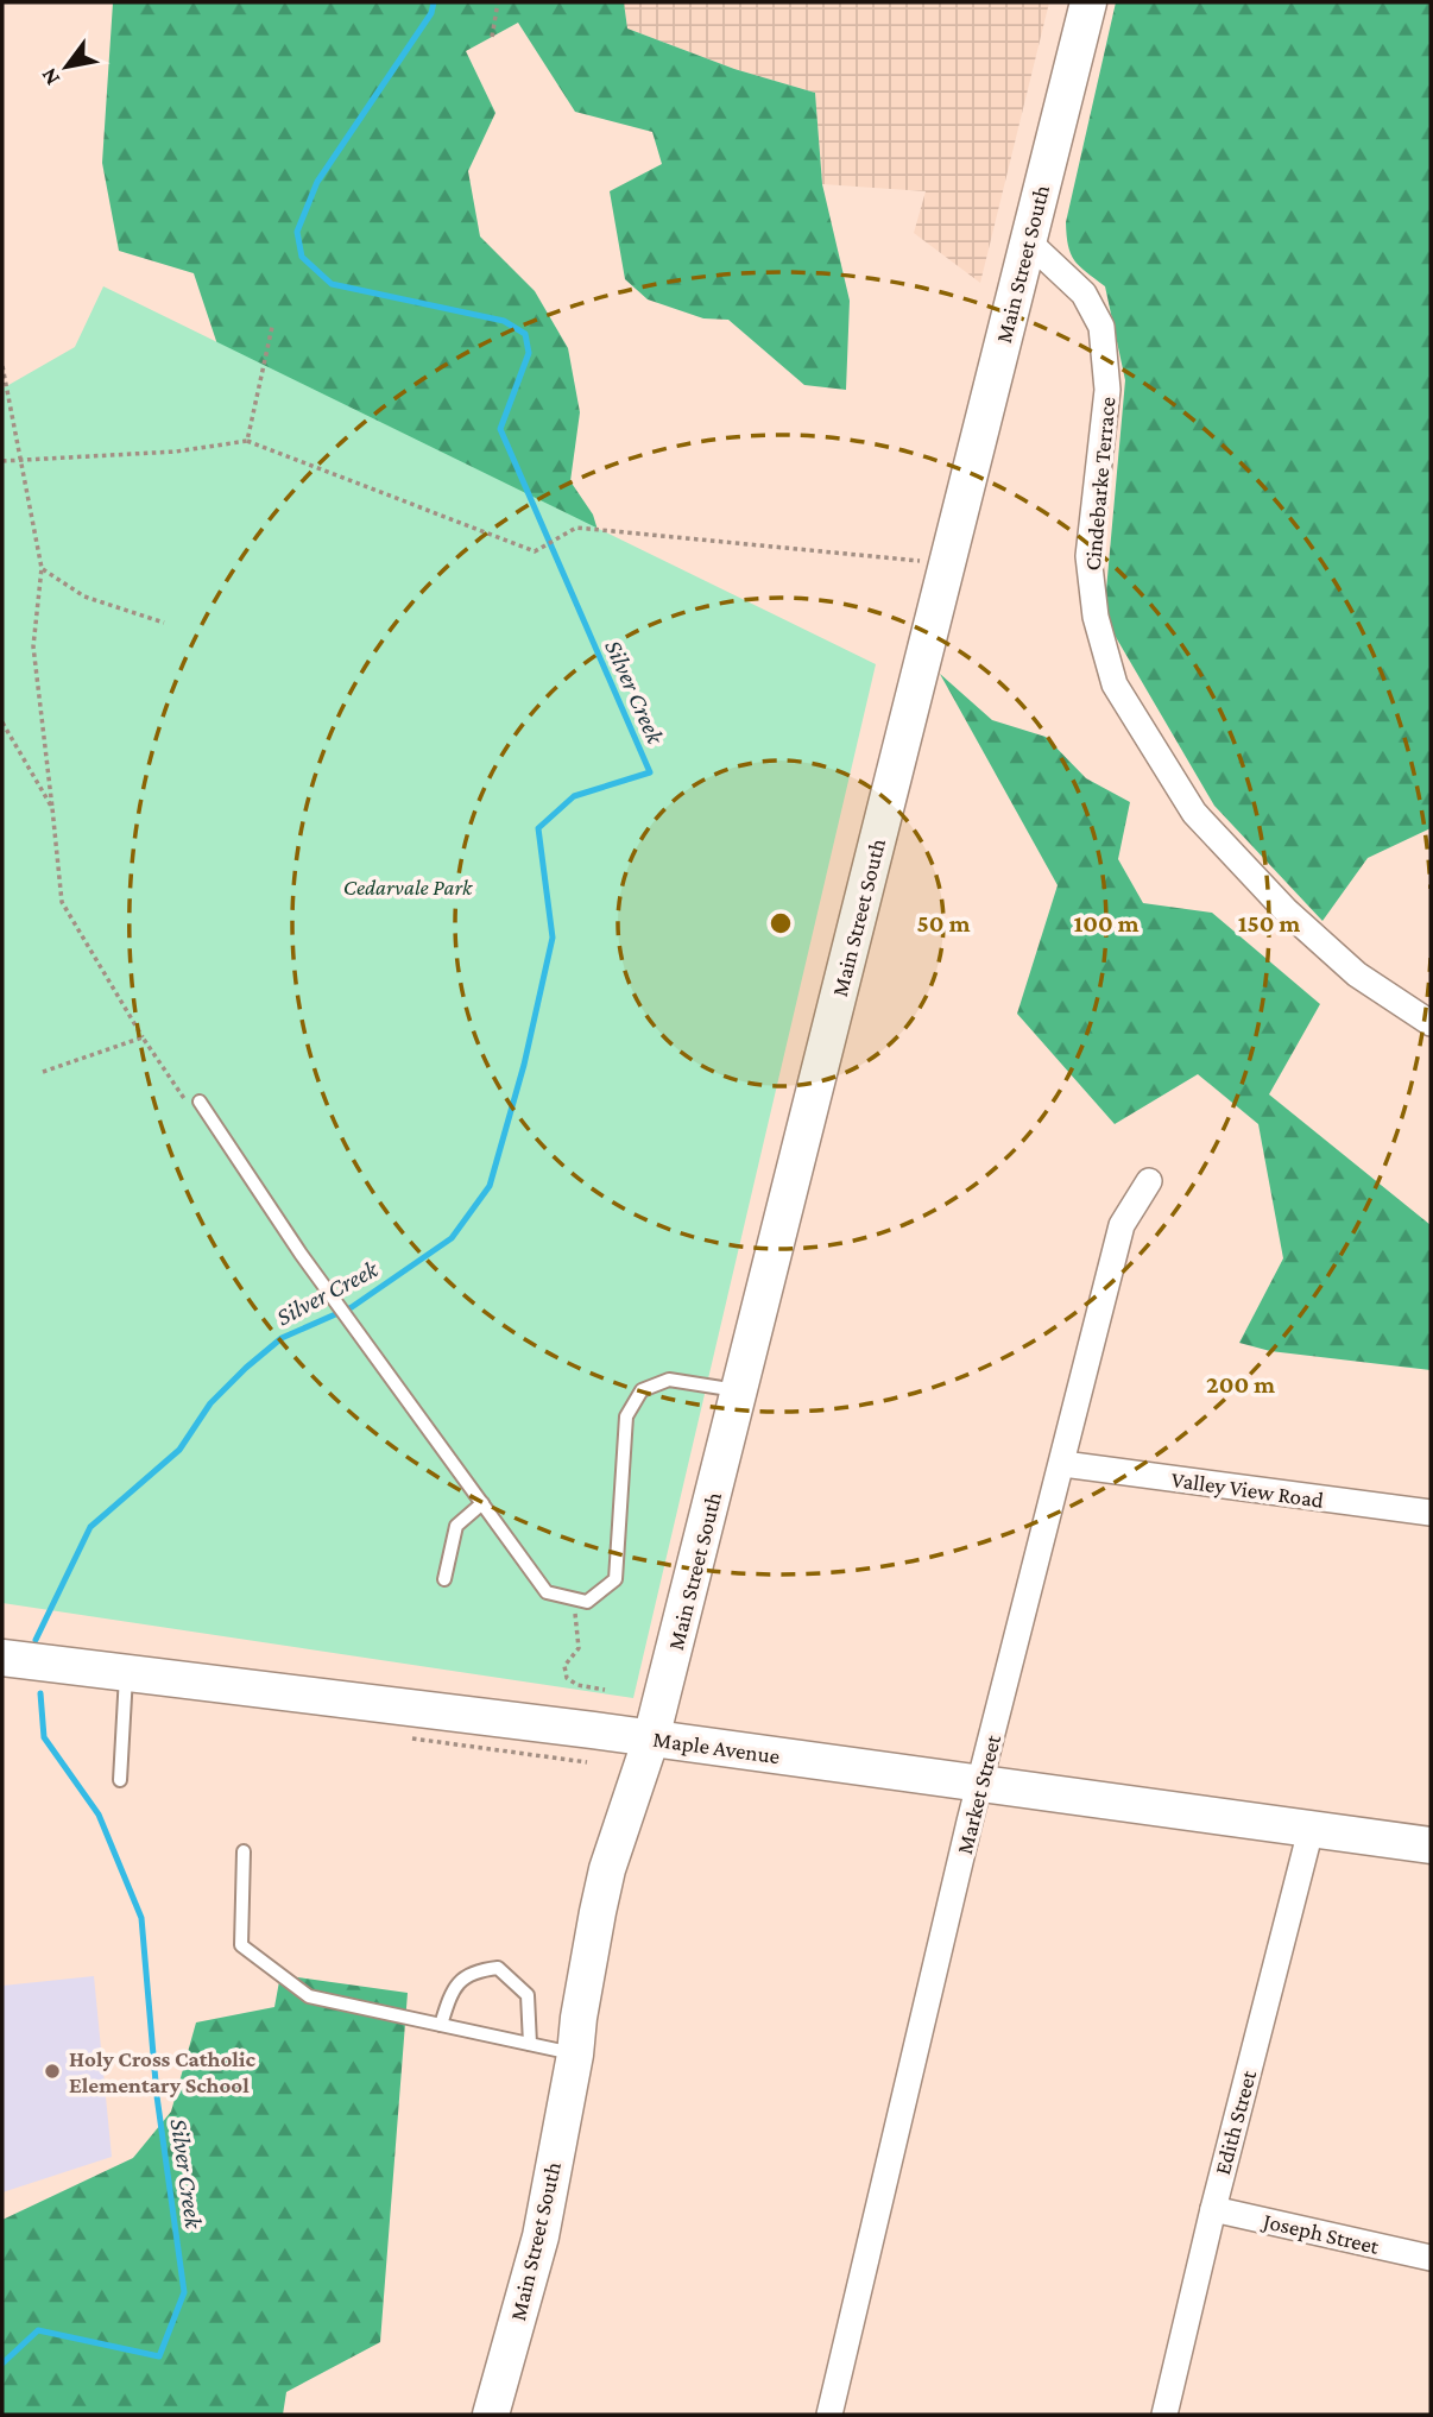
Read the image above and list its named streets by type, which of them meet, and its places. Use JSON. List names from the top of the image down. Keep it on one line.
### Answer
{"streets":{"main road":["Main Street South","Maple Avenue"],"street":["Cindebarke Terrace","Valley View Road","Market Street","Edith Street","Joseph Street"]},"crossings":[["Main Street South","Cindebarke Terrace"],["Main Street South","Maple Avenue"],["Valley View Road","Market Street"],["Maple Avenue","Market Street"],["Maple Avenue","Edith Street"],["Edith Street","Joseph Street"]],"water":["Silver Creek"],"parks":["Cedarvale Park"],"places":["Holy Cross Catholic Elementary School"],"north":"bottom left","rings":["50 m","100 m","150 m","200 m"]}
